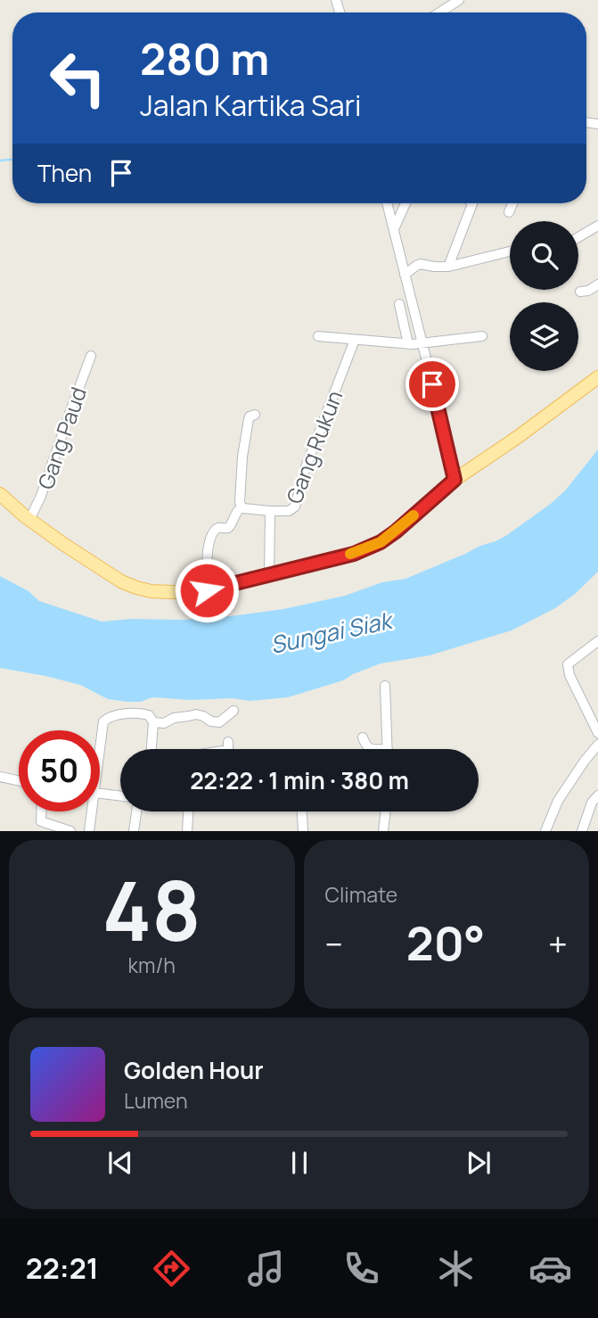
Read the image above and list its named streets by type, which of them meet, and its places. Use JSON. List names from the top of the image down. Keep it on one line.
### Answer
{"streets":{"street":["Gang Paud","Gang Rukun"]},"water":["Sungai Siak"],"page":{"turn":["280 m","Jalan Kartika Sari"],"then":"Then","limit":"50","trip":"22:22 · 1 min · 380 m","tile":[["48","km/h"],"Climate"],"heat":["−","20°","+"],"song":["Golden Hour","Lumen"],"tabs":"22:21"}}
